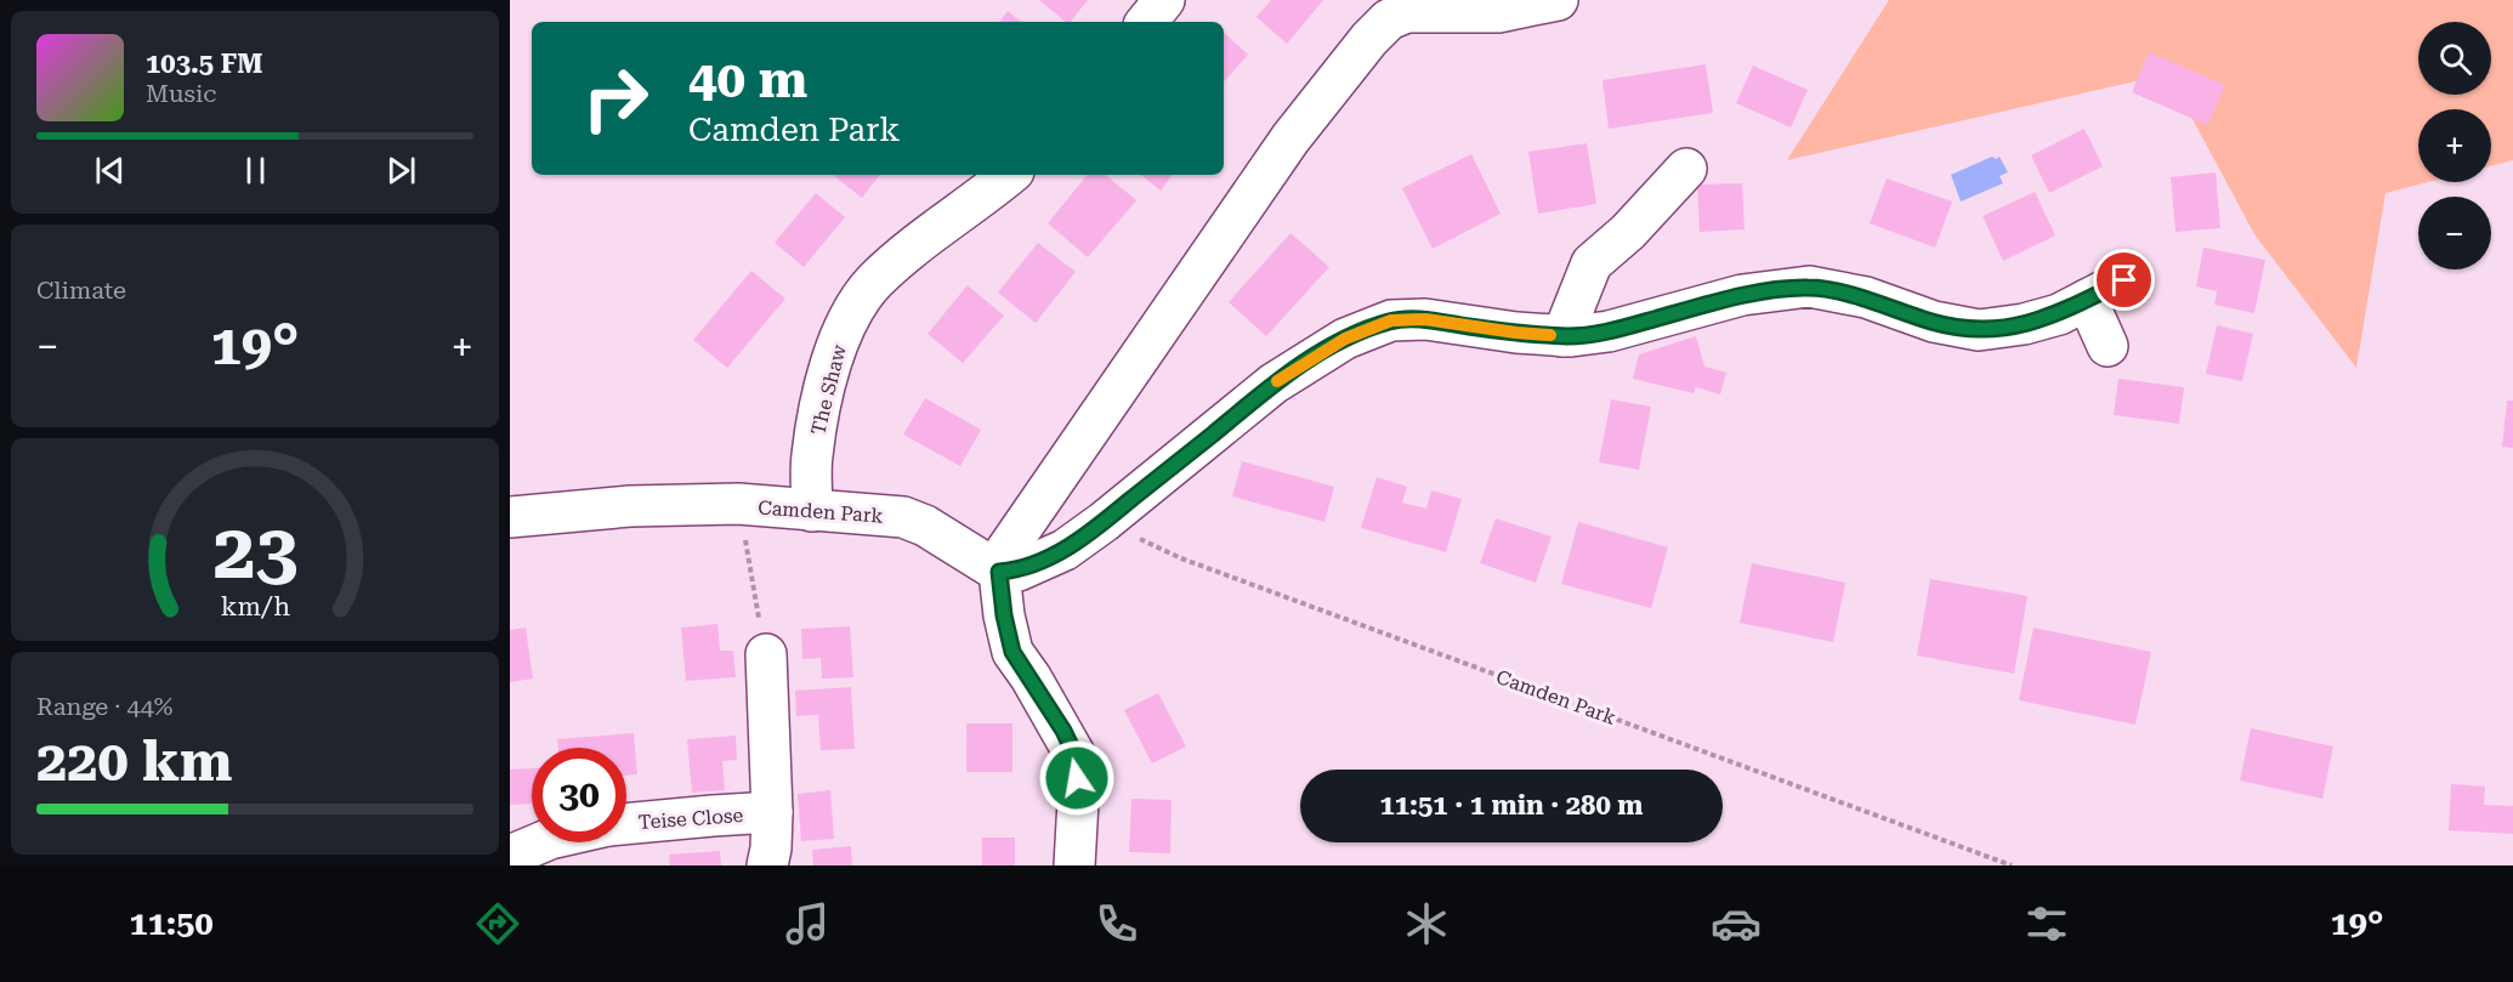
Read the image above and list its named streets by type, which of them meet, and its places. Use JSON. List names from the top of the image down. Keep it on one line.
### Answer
{"streets":{"street":["The Shaw","Camden Park","Teise Close"]},"crossings":[["The Shaw","Camden Park"]],"page":{"map_buttons":["+","−"],"turn":["40 m","Camden Park"],"song":["103.5 FM","Music"],"tile":["Climate",["Range · 44%","220 km"]],"heat":["−","19°","+"],"limit":"30","trip":"11:51 · 1 min · 280 m","tabs":["11:50","19°"],"gauge":["23","km/h"]}}
